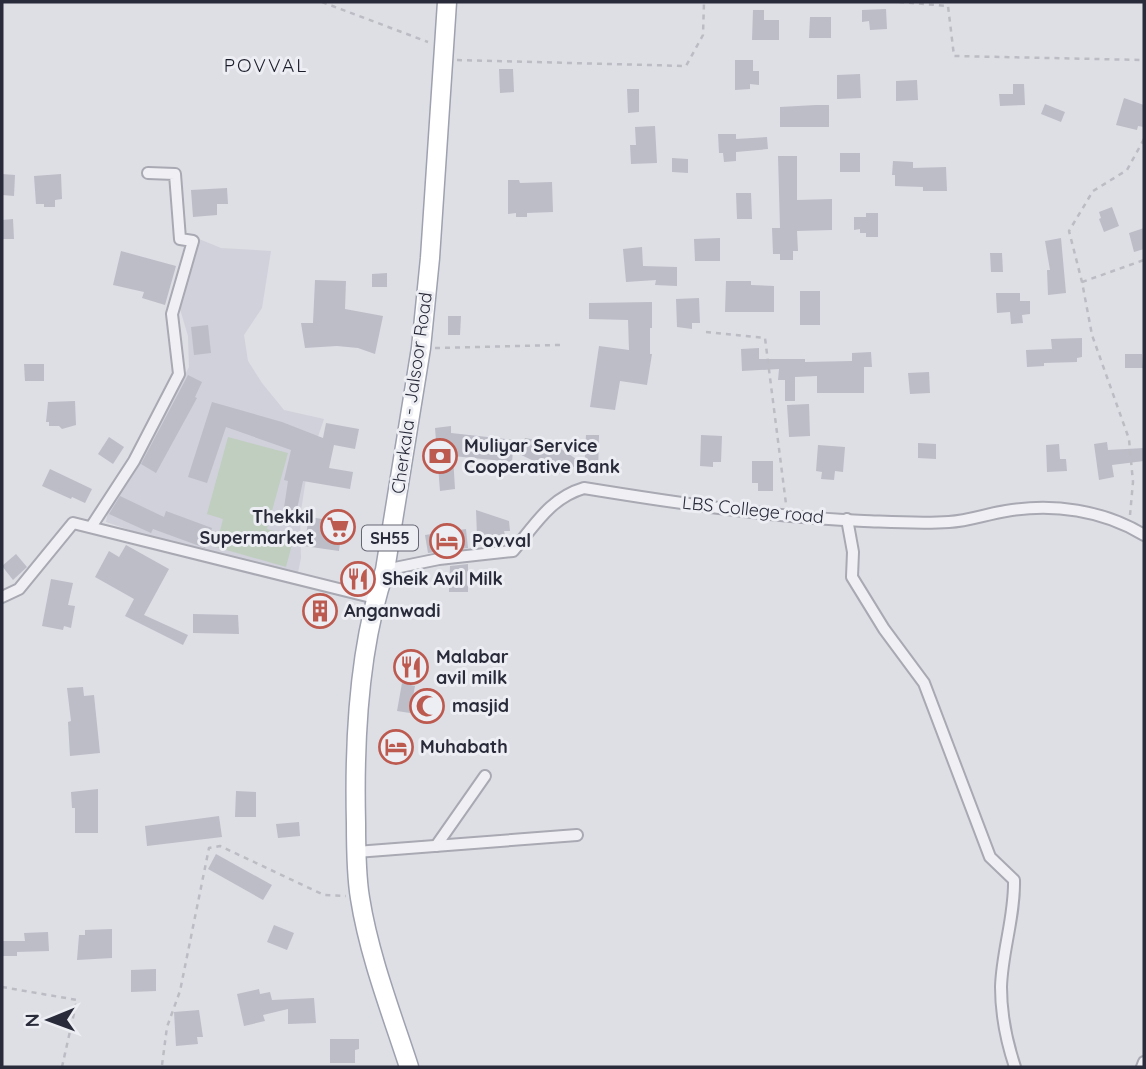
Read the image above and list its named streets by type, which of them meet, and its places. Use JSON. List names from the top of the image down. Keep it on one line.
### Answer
{"streets":{"main road":["Cherkala - Jalsoor Road","SH55"],"street":["LBS College road"]},"crossings":[["Cherkala - Jalsoor Road","LBS College road"]],"districts":["POVVAL"],"places":{"bank":["Muliyar Service Cooperative Bank"],"supermarket":["Thekkil Supermarket"],"hotel":["Povval","Muhabath"],"restaurant":["Sheik Avil Milk","Malabar avil milk"],"building":["Anganwadi"],"mosque":["masjid"]},"north":"left"}
